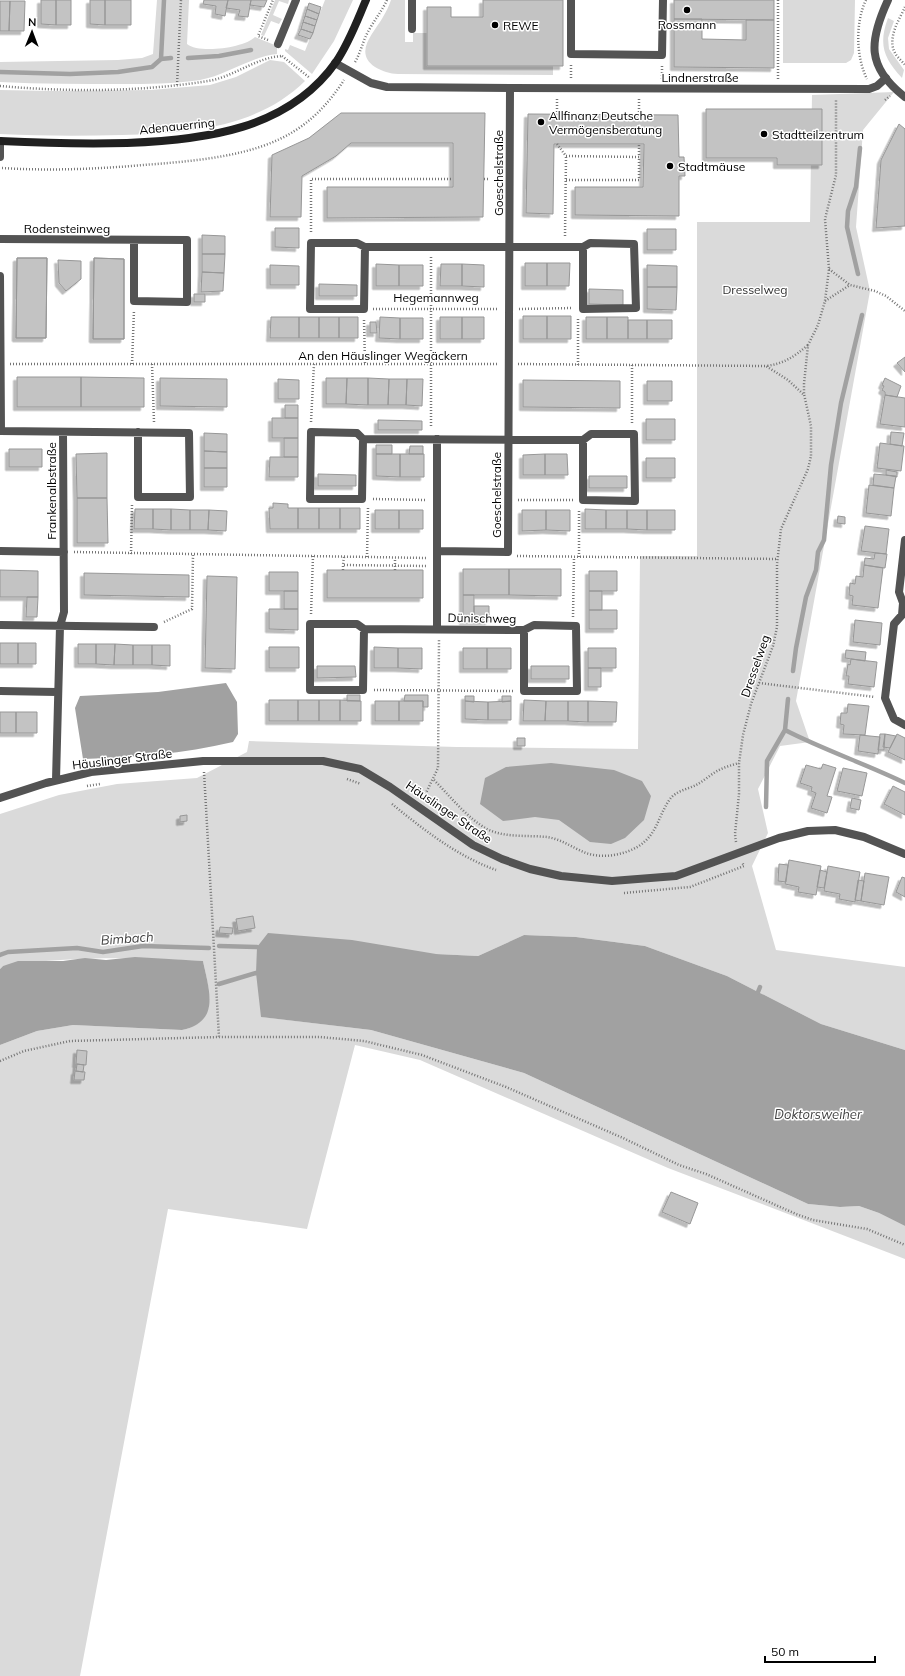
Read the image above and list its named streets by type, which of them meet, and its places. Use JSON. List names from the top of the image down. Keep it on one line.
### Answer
{"streets":{"main road":["Adenauerring"],"street":["Lindnerstraße","Goeschelstraße","Rodensteinweg","Frankenalbstraße","Dünischweg","Häuslinger Straße"],"path":["Hegemannweg","An den Häuslinger Wegäckern","Dresselweg"]},"crossings":[["Lindnerstraße","Goeschelstraße"],["Lindnerstraße","Dresselweg"],["Goeschelstraße","Hegemannweg"],["Goeschelstraße","An den Häuslinger Wegäckern"],["An den Häuslinger Wegäckern","Frankenalbstraße"],["An den Häuslinger Wegäckern","Dresselweg"],["Frankenalbstraße","Häuslinger Straße"],["Dresselweg","Häuslinger Straße"]],"water":["Bimbach","Doktorsweiher"],"parks":["Dresselweg"],"places":["Rossmann","REWE","Allfinanz Deutsche Vermögensberatung","Stadtteilzentrum","Stadtmäuse"],"scale_bar":"50 m","north":"top"}
